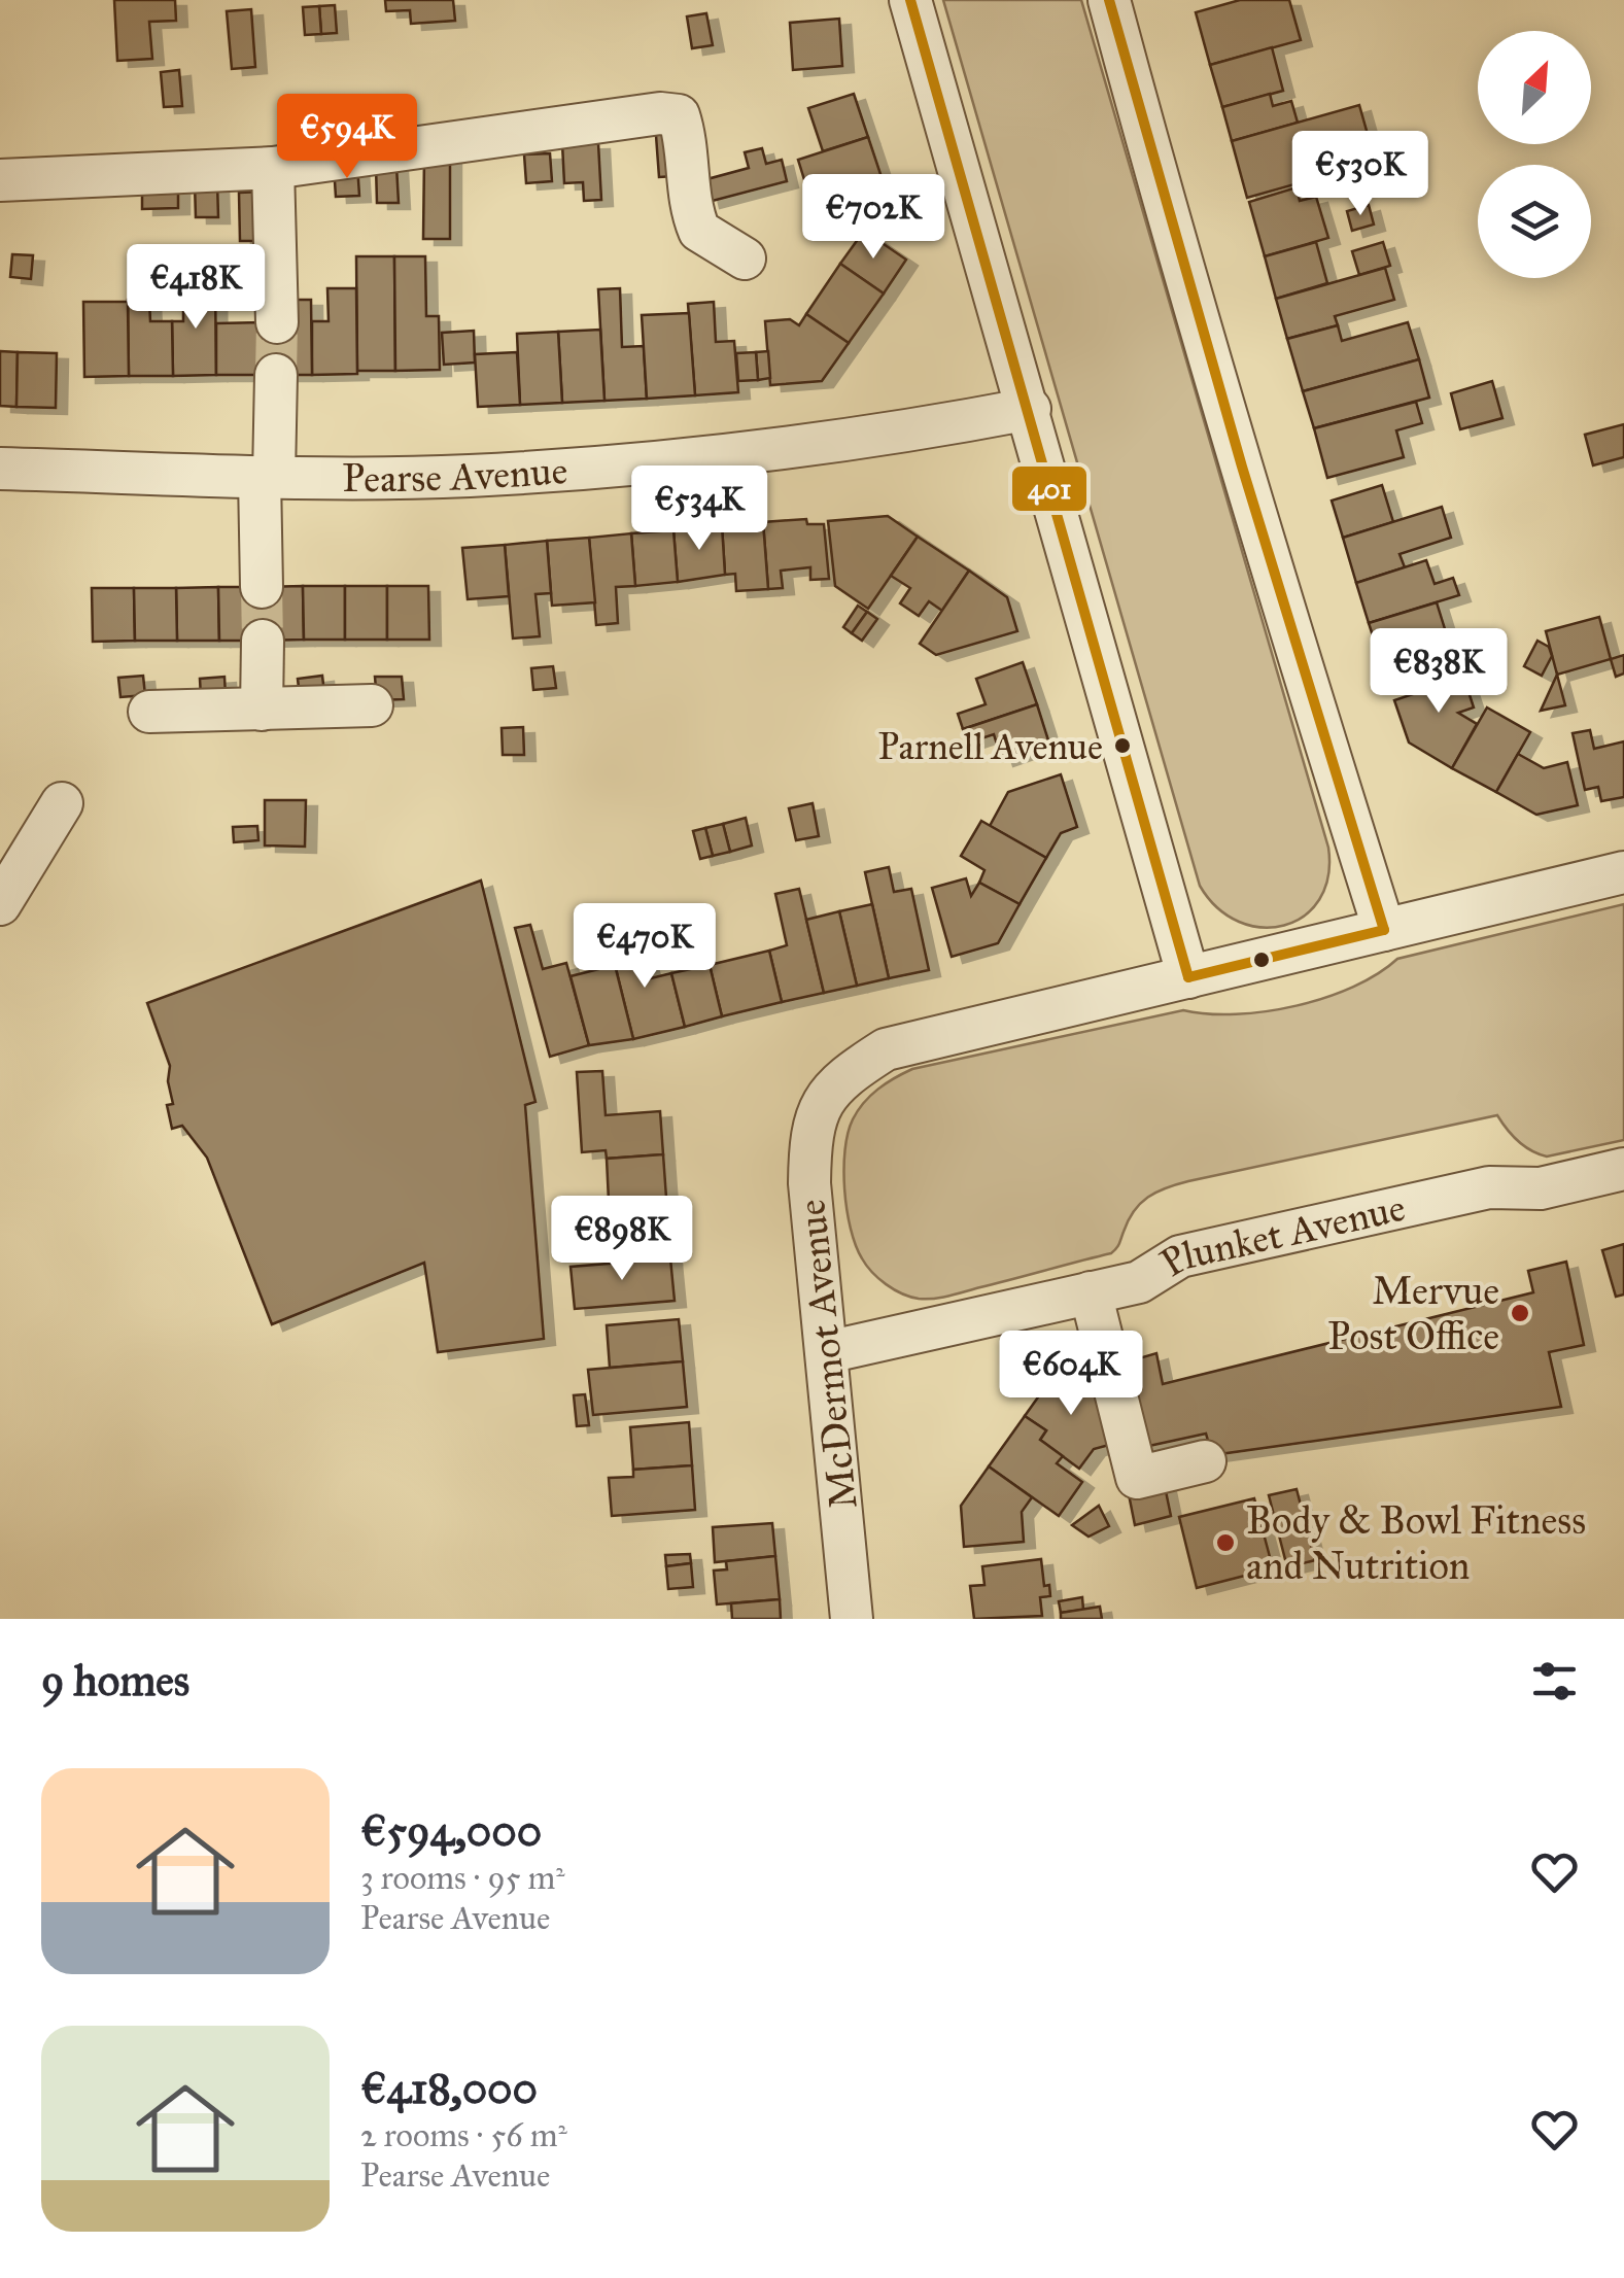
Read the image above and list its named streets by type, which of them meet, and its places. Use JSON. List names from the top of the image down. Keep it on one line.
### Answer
{"streets":{"street":["Pearse Avenue","Plunket Avenue","McDermot Avenue"]},"crossings":[["Plunket Avenue","McDermot Avenue"]],"places":["Parnell Avenue","Mervue Post Office","Body & Bowl Fitness and Nutrition"],"lines":["transit line 401"],"north":"top right","page":{"price":["€594K","€530K","€702K","€418K","€534K","€838K","€470K","€898K","€604K"],"heading":"9 homes","list":[{"name":"€594,000","note":"3 rooms · 95 m² · Pearse Avenue"},{"name":"€418,000","note":"2 rooms · 56 m² · Pearse Avenue"}]}}
